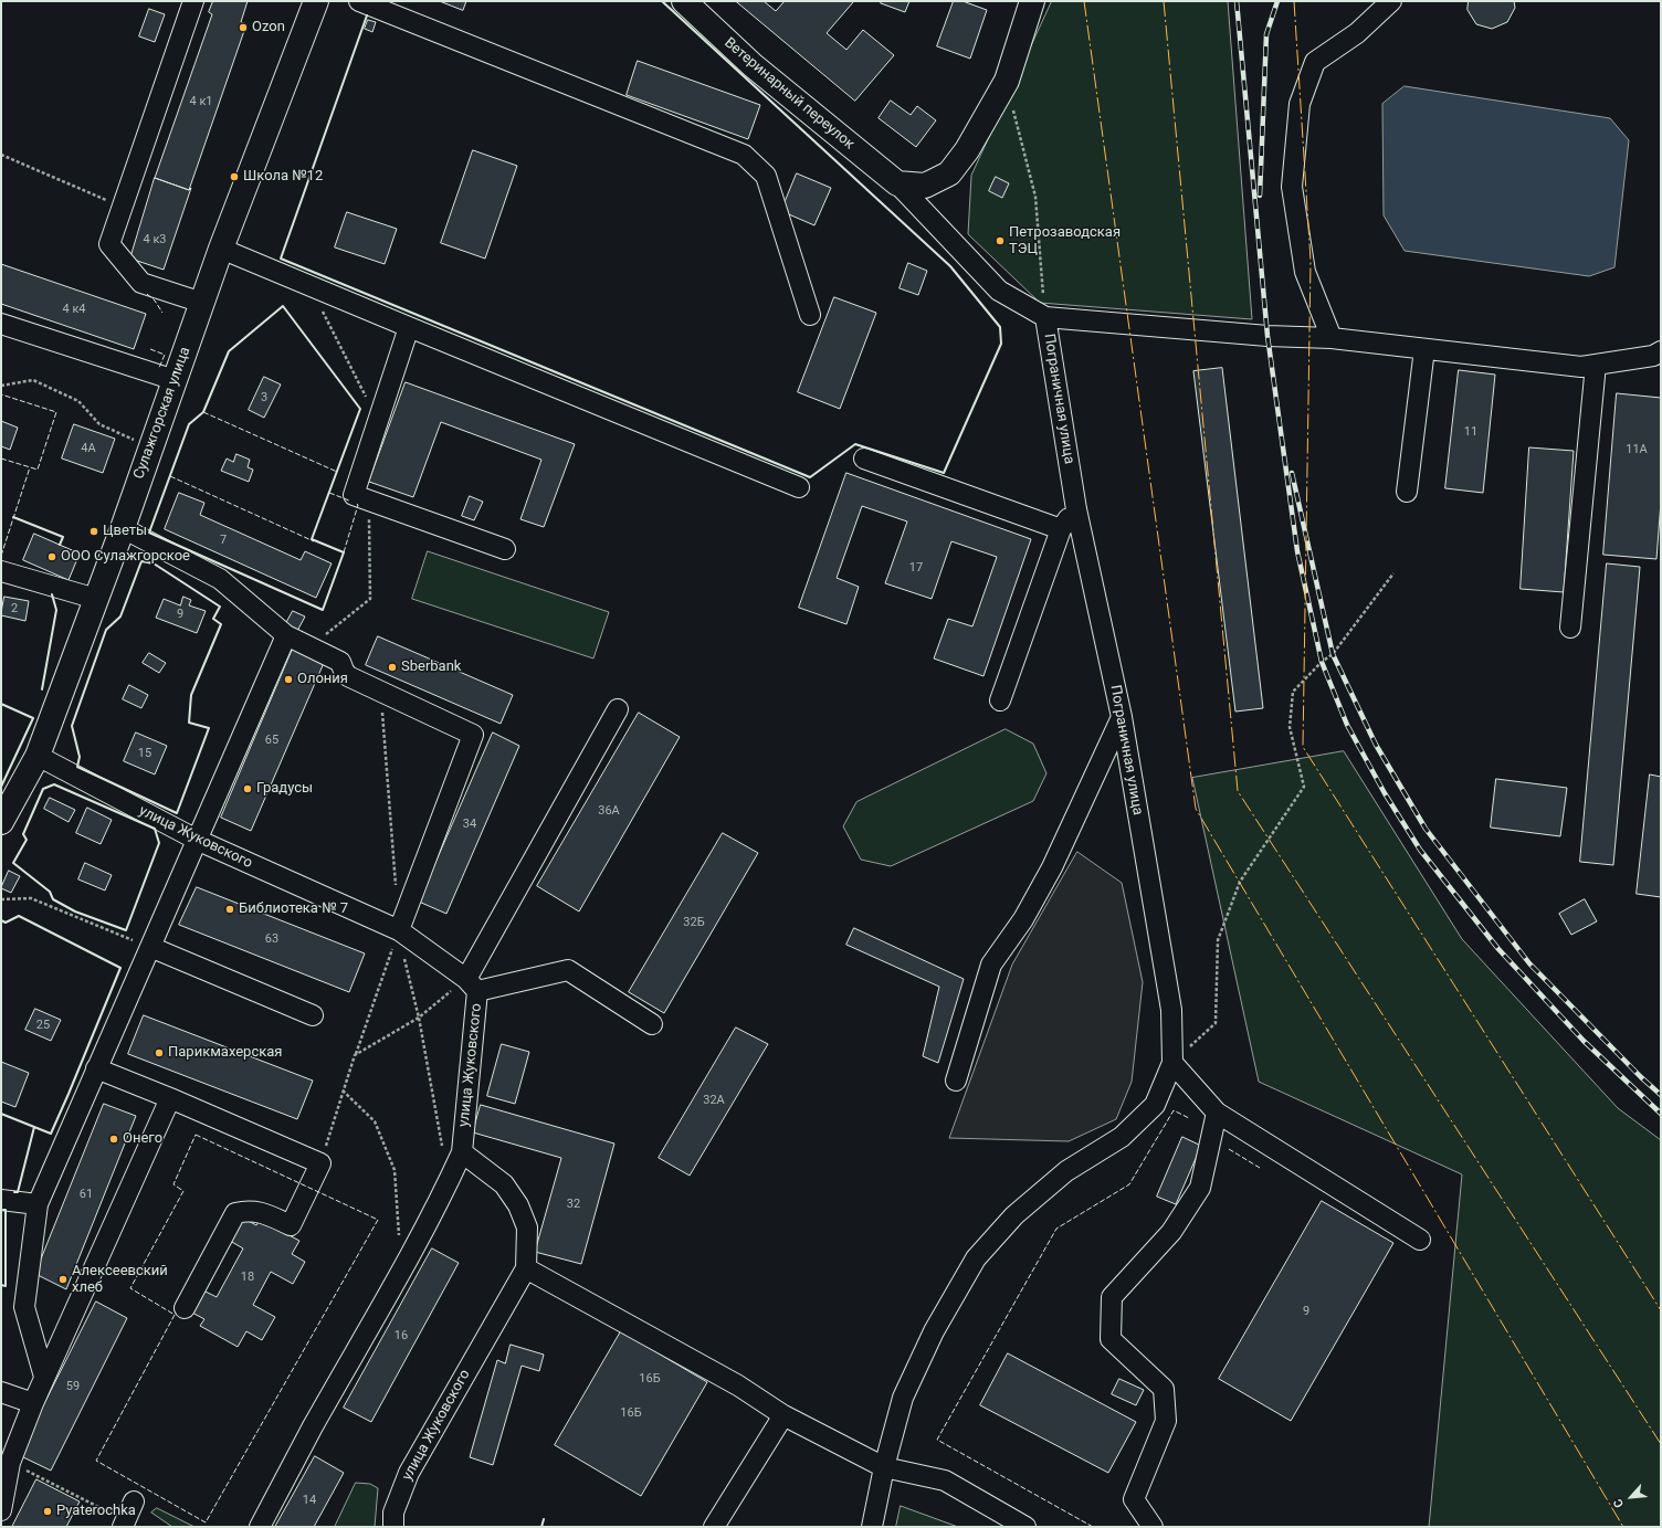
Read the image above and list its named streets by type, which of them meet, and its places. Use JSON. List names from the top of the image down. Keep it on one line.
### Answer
{"streets":{"main road":["Ветеринарный переулок","Сулажгорская улица"],"street":["Пограничная улица","улица Жуковского"]},"crossings":[["Ветеринарный переулок","Пограничная улица"],["Сулажгорская улица","улица Жуковского"]],"places":["Ozon","Школа №12","Петрозаводская ТЭЦ","Цветы","ООО Сулажгорское","Sberbank","Олония","Градусы","Библиотека № 7","Парикмахерская","Онего","Алексеевский хлеб","Pyaterochka"],"house_numbers":["4 к1","4 к3","4 к4","3","11","4А","11А","7","17","2","9","65","15","36А","34","32Б","63","25","32А","61","32","18","9","16","16Б","59","16Б","14"],"north":"bottom left"}
